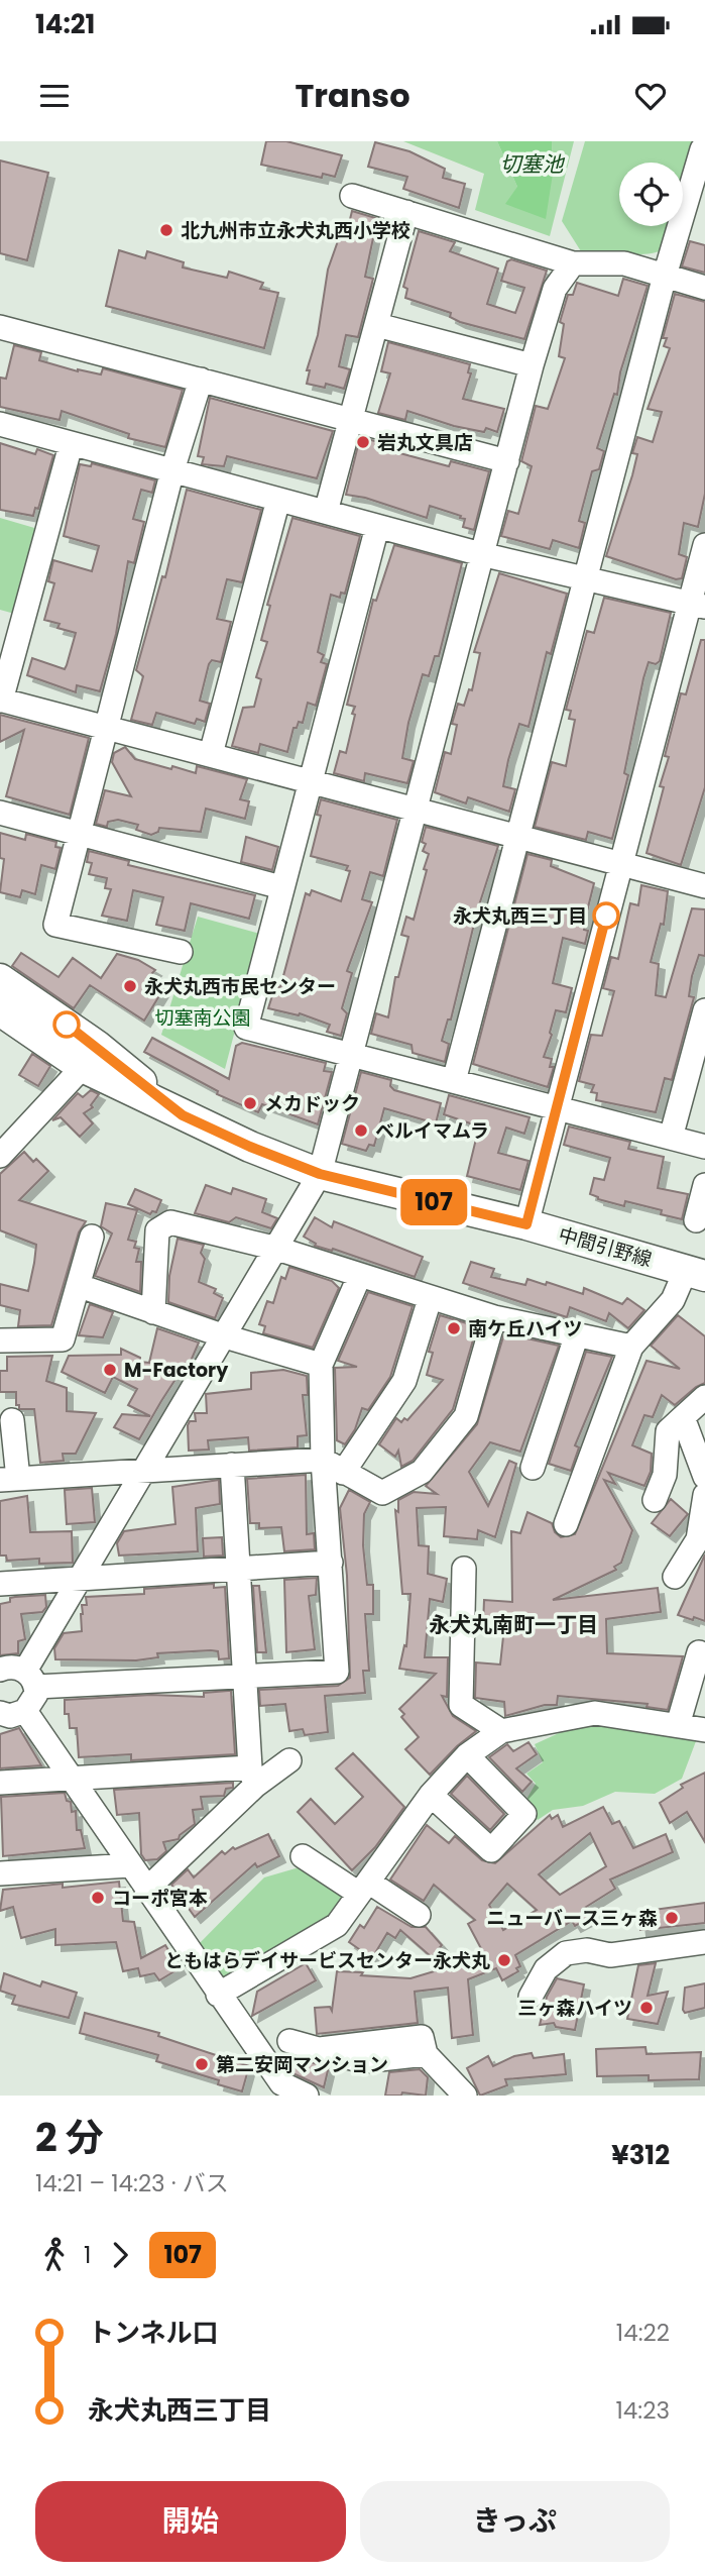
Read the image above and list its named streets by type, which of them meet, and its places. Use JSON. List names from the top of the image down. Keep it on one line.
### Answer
{"streets":{"main road":["中間引野線"]},"districts":["永犬丸南町一丁目"],"water":["切塞池"],"parks":["切塞南公園"],"places":["北九州市立永犬丸西小学校","岩丸文具店","永犬丸西三丁目","永犬丸西市民センター","メカドック","ベルイマムラ","南ケ丘ハイツ","M-Factory","コーポ宮本","ニューバース三ヶ森","ともはらデイサービスセンター永犬丸","三ヶ森ハイツ","第二安岡マンション"],"lines":["bus line 107"],"page":{"status":"14:21","header":"Transo","on_map":"107","heading":["2 分","14:21 – 14:23 · バス","¥312"],"legs":["1","107"],"list":[{"name":"トンネル口","value":"14:22"},{"name":"永犬丸西三丁目","value":"14:23"}],"buttons":["開始","きっぷ"]}}
